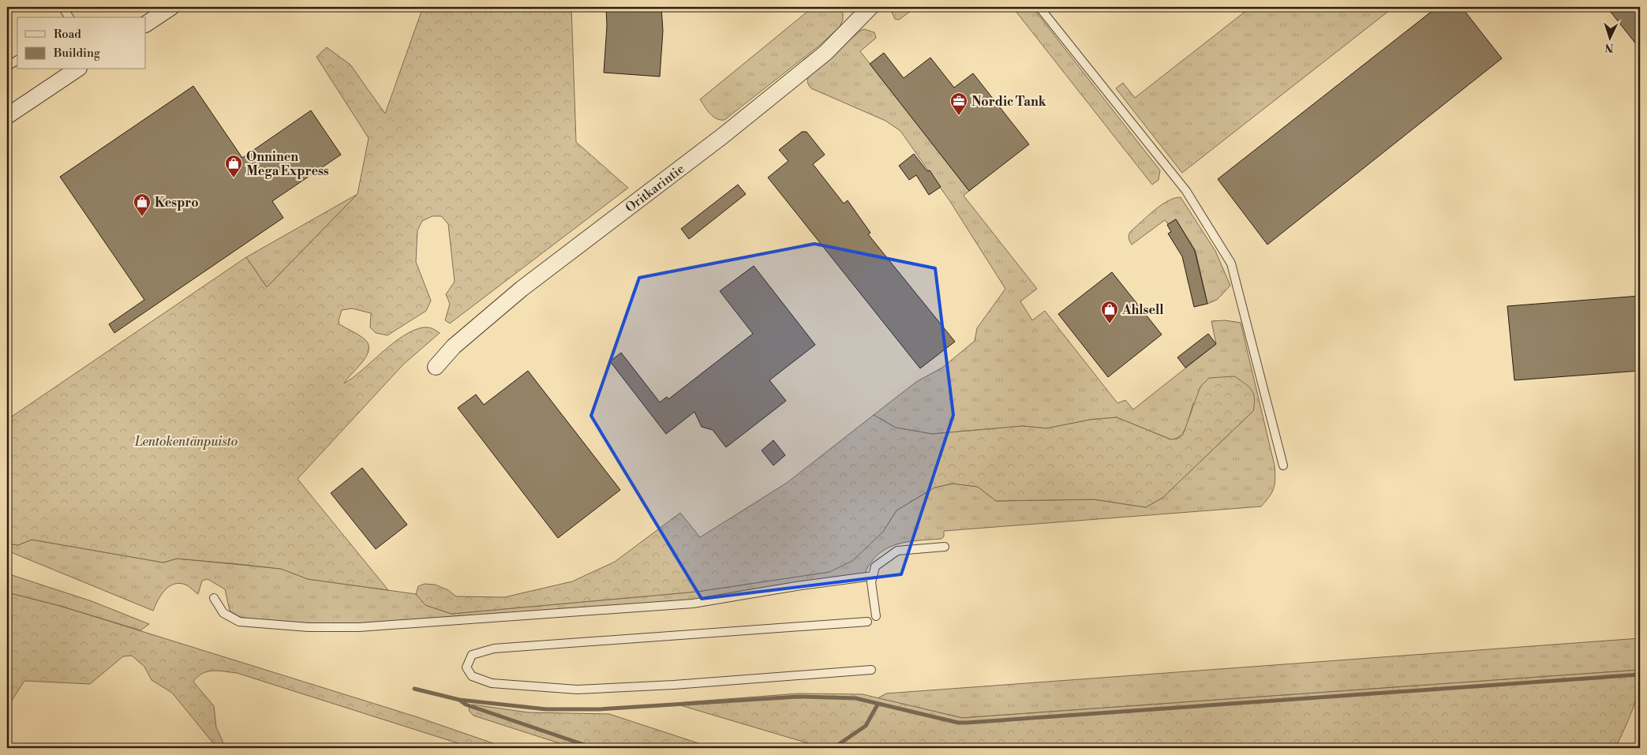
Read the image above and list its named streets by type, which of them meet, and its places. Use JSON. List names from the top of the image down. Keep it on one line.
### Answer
{"streets":{"street":["Oritkarintie"]},"parks":["Lentokentänpuisto"],"places":{"office":["Nordic Tank"],"shop":["Onninen Mega Express","Kespro","Ahlsell"]},"legend":["Road","Building"],"north":"bottom"}
